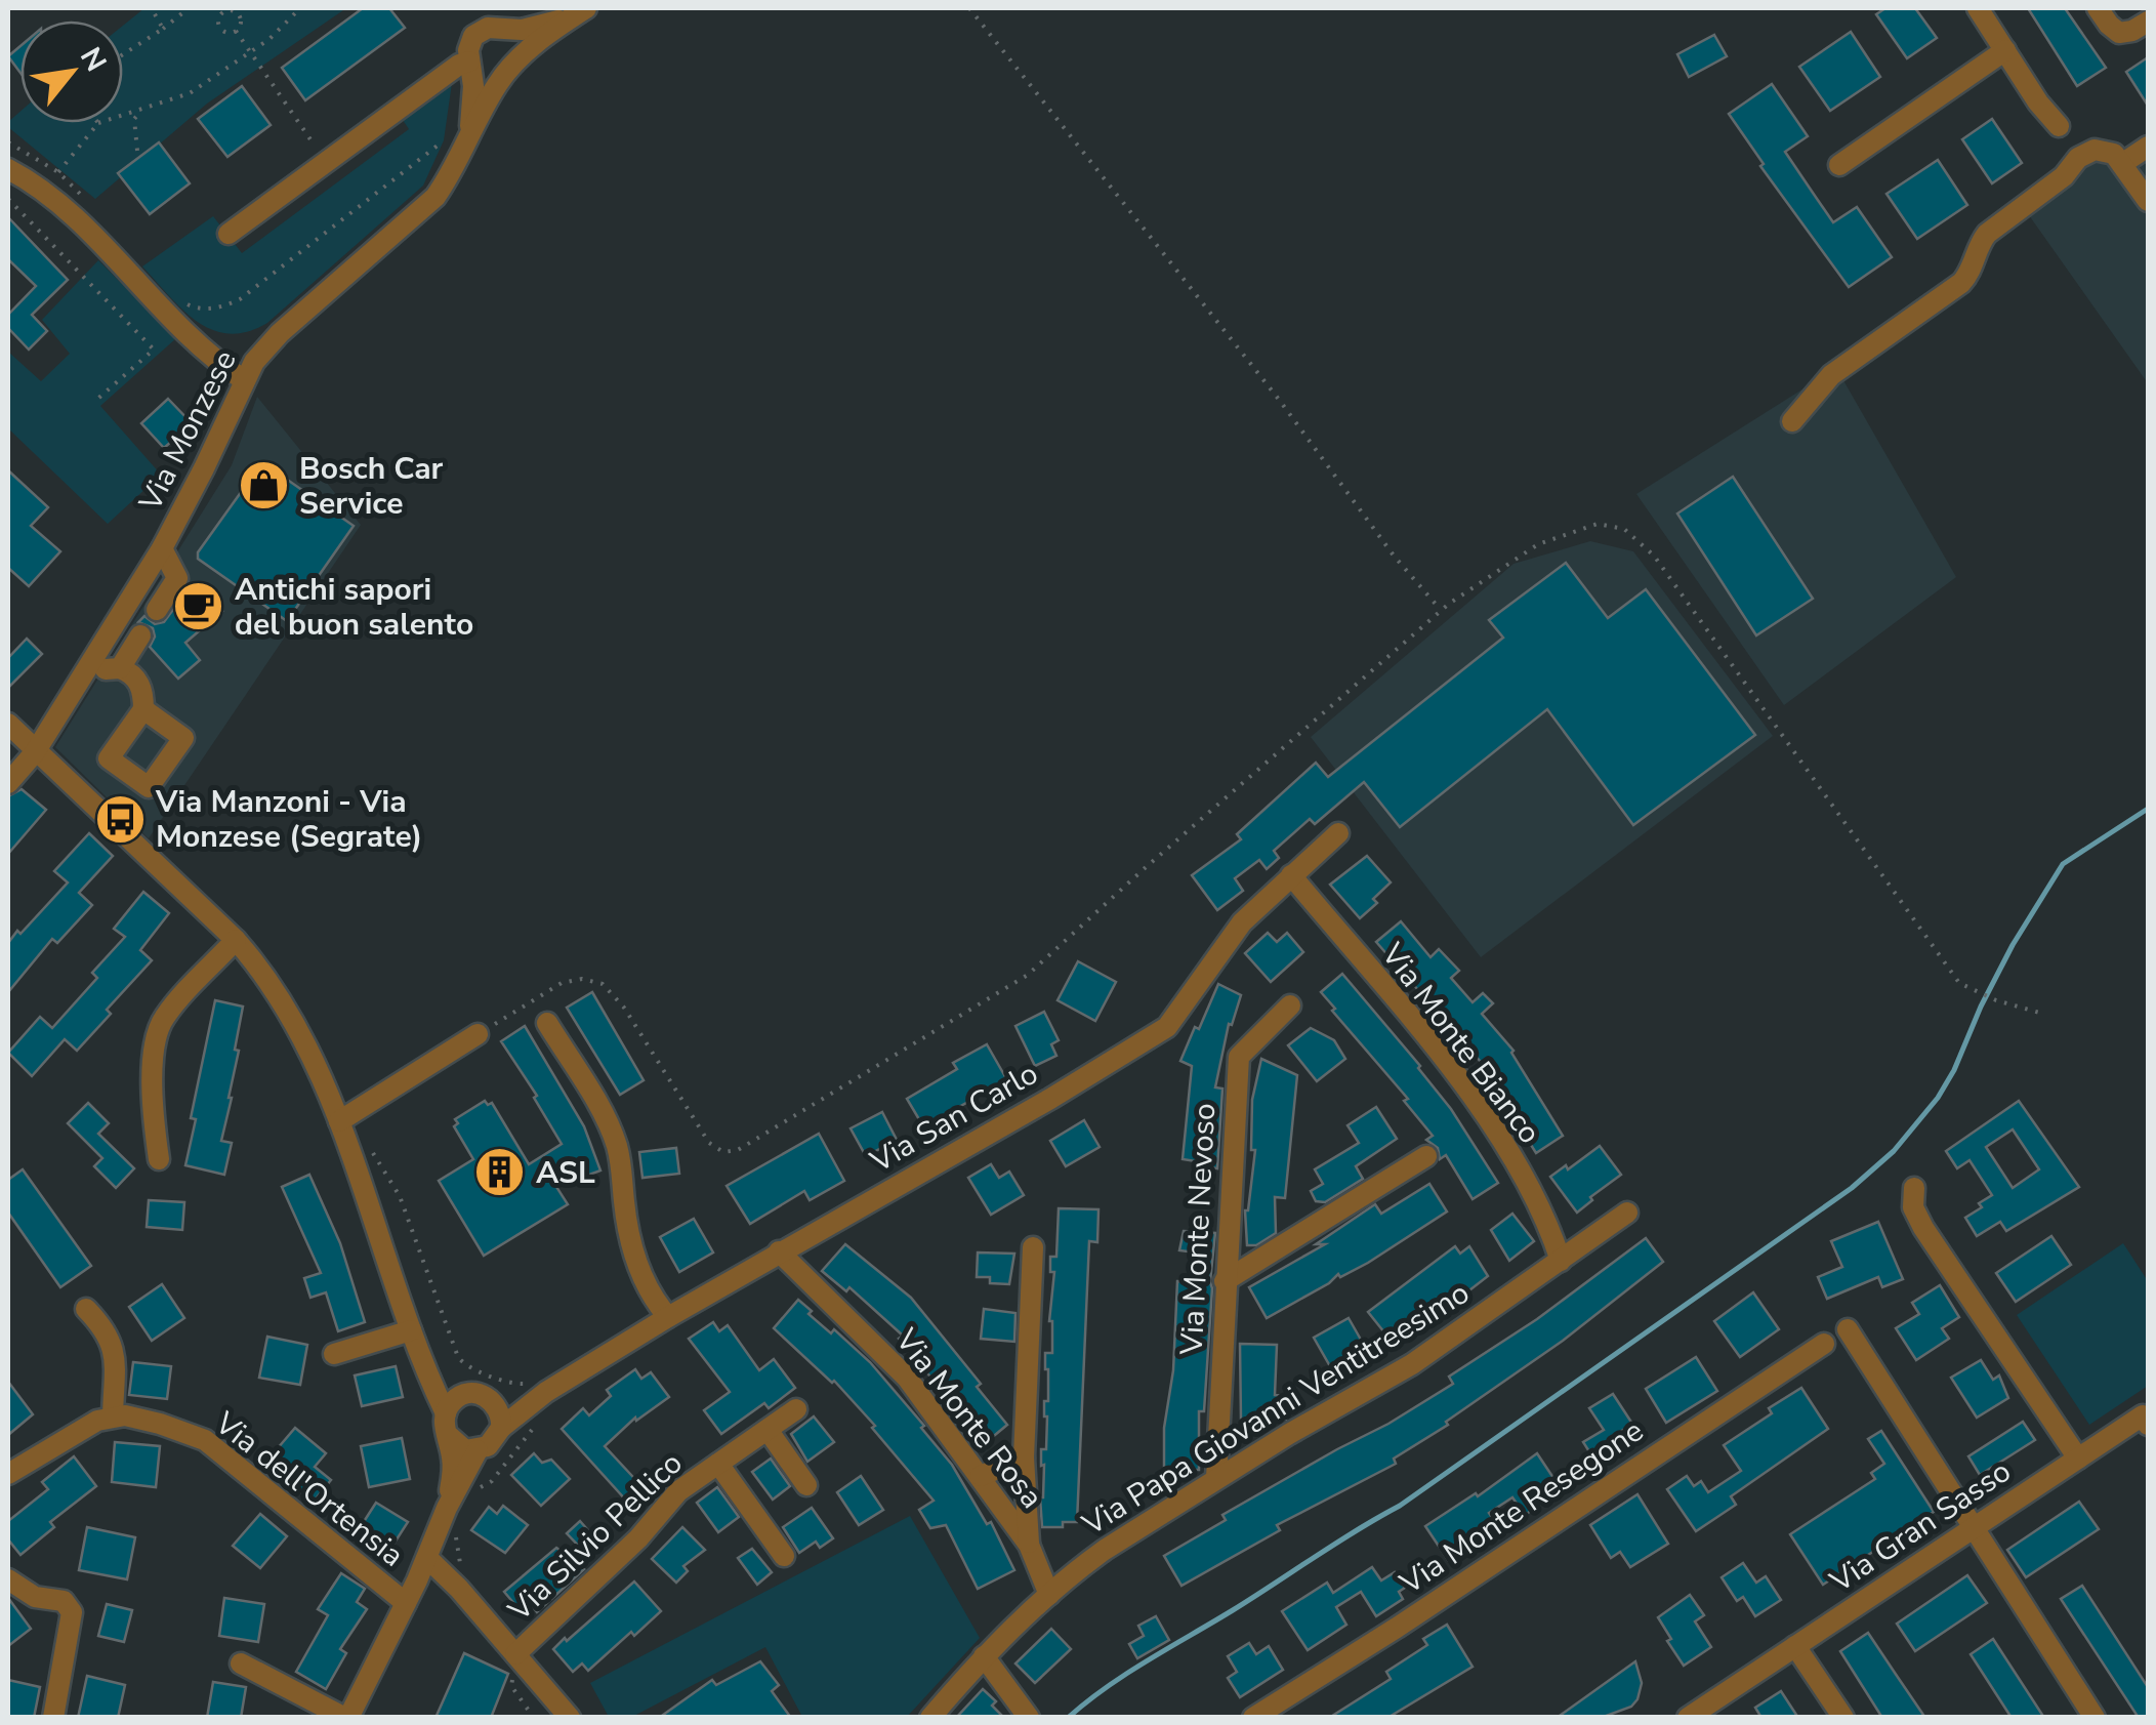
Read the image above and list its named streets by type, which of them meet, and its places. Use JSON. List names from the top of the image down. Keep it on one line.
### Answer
{"streets":{"street":["Via Monzese","Via Monte Bianco","Via San Carlo","Via Monte Nevoso","Via Papa Giovanni Ventitreesimo","Via Monte Rosa","Via dell'Ortensia","Via Monte Resegone","Via Gran Sasso","Via Silvio Pellico"]},"crossings":[["Via Monte Bianco","Via San Carlo"],["Via Monte Bianco","Via Papa Giovanni Ventitreesimo"],["Via San Carlo","Via Monte Rosa"],["Via Monte Nevoso","Via Papa Giovanni Ventitreesimo"],["Via Papa Giovanni Ventitreesimo","Via Monte Rosa"]],"places":{"shop":["Bosch Car Service"],"cafe":["Antichi sapori del buon salento"],"bus stop":["Via Manzoni - Via Monzese (Segrate)"],"building":["ASL"]},"north":"top right"}
